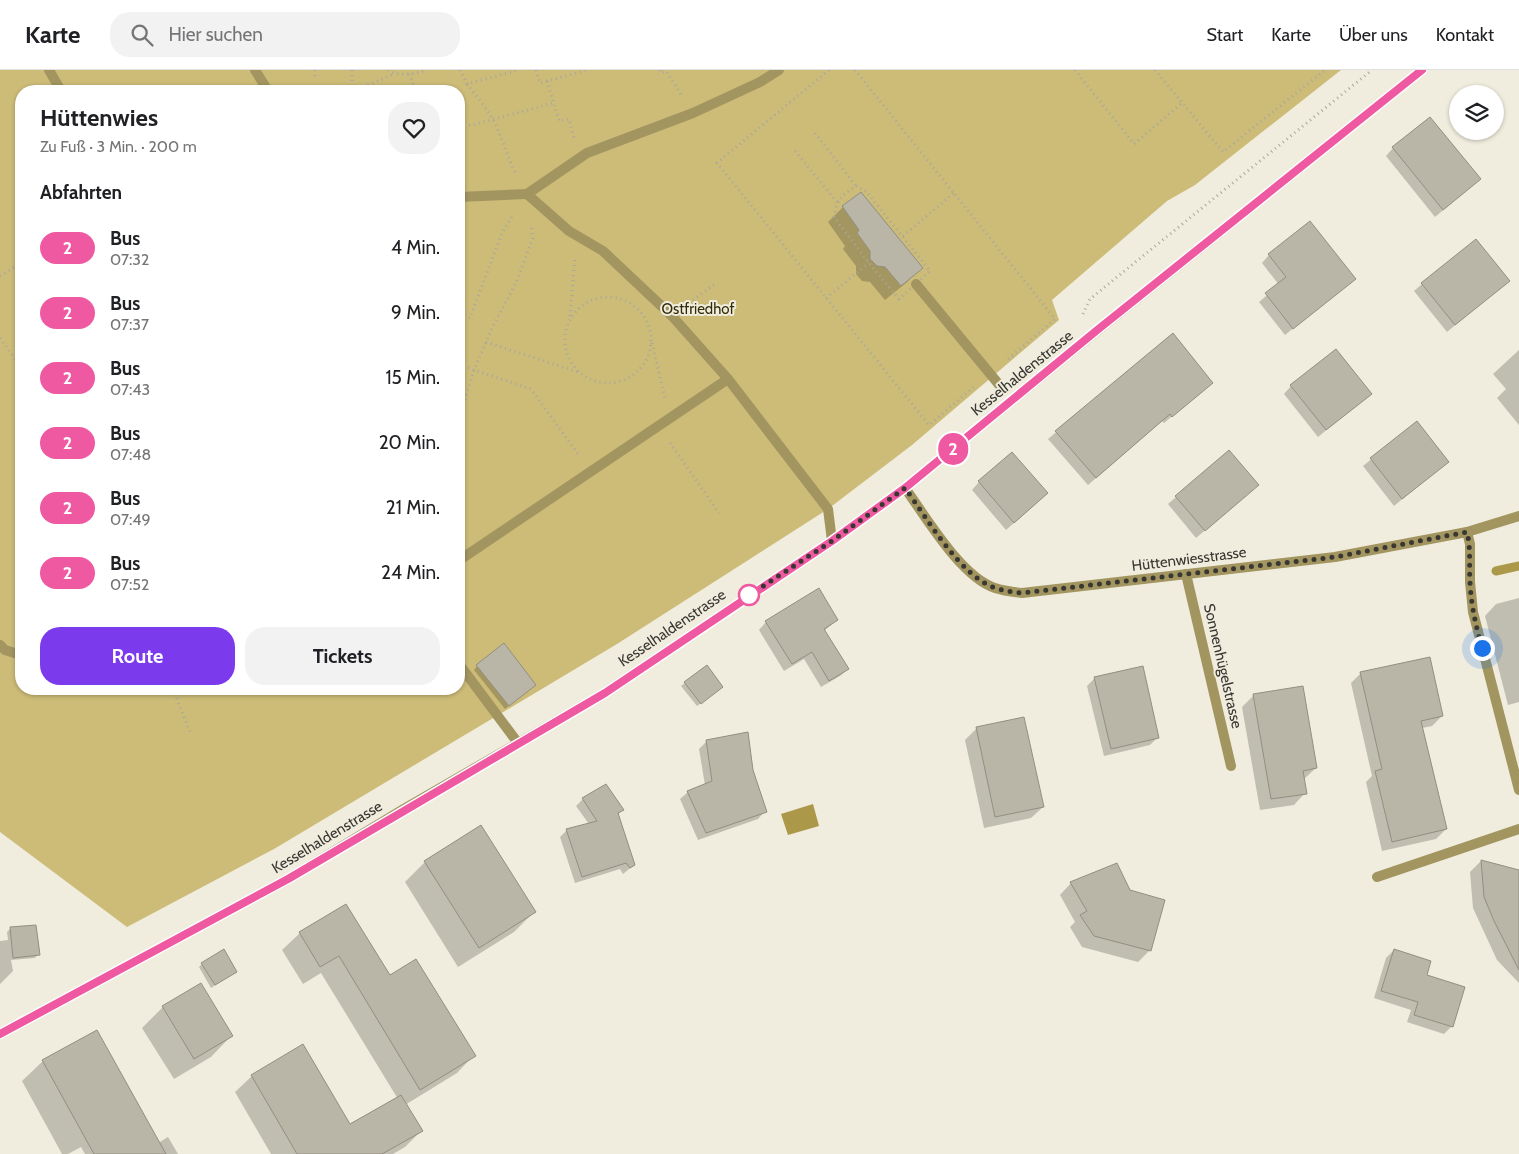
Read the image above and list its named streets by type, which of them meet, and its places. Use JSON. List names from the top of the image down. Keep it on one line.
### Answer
{"streets":{"street":["Kesselhaldenstrasse","Hüttenwiesstrasse","Sonnenhügelstrasse"]},"crossings":[["Kesselhaldenstrasse","Hüttenwiesstrasse"],["Hüttenwiesstrasse","Sonnenhügelstrasse"]],"parks":["Ostfriedhof"],"lines":["bus line 2"],"page":{"header":"Karte","search":"Hier suchen","nav":["Start","Karte","Über uns","Kontakt"],"on_map":"2","heading":[["Hüttenwies","Zu Fuß · 3 Min. · 200 m"],"Abfahrten"],"list":[{"mark":"2","name":"Bus","note":"07:32","value":"4 Min."},{"mark":"2","name":"Bus","note":"07:37","value":"9 Min."},{"mark":"2","name":"Bus","note":"07:43","value":"15 Min."},{"mark":"2","name":"Bus","note":"07:48","value":"20 Min."},{"mark":"2","name":"Bus","note":"07:49","value":"21 Min."},{"mark":"2","name":"Bus","note":"07:52","value":"24 Min."}],"buttons":["Route","Tickets"]}}
